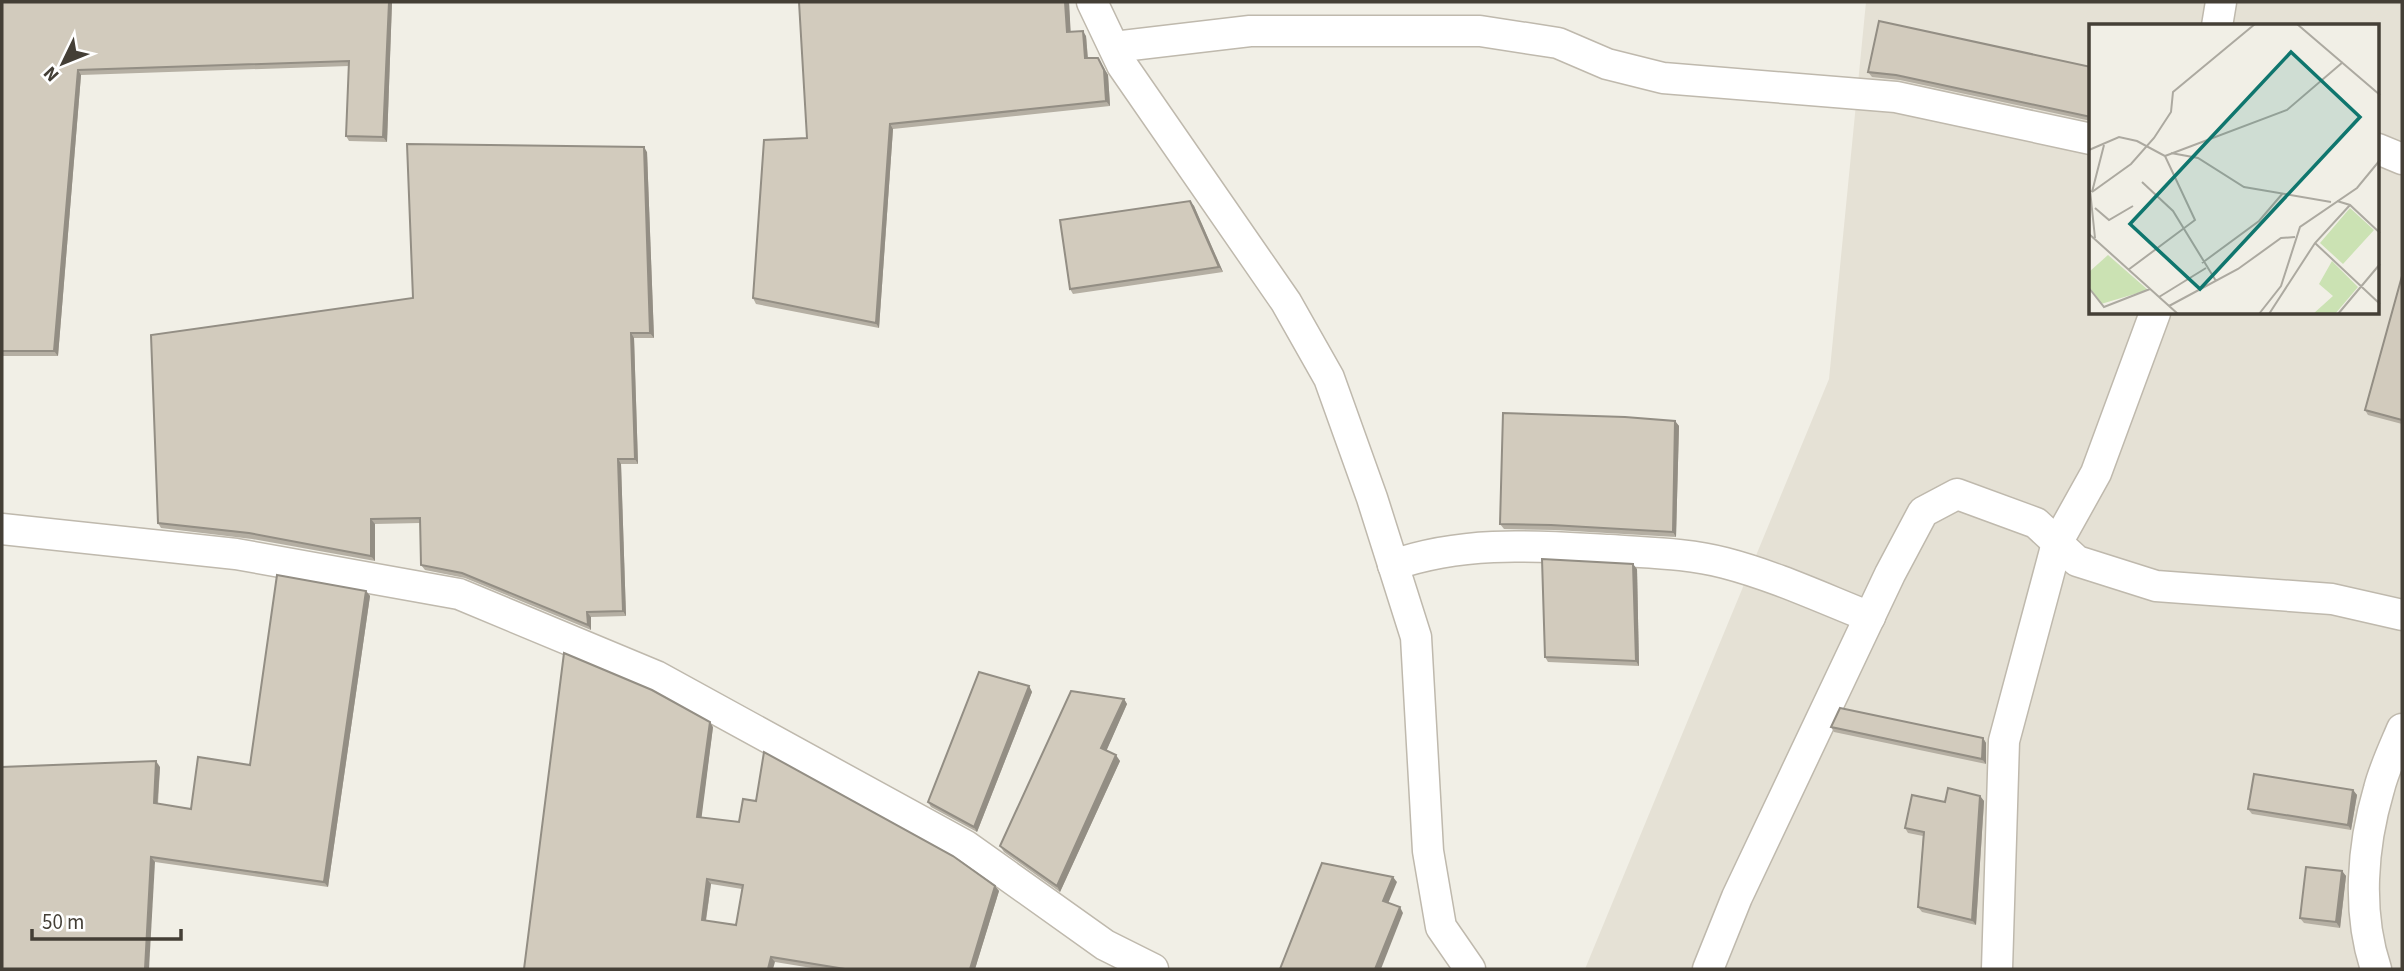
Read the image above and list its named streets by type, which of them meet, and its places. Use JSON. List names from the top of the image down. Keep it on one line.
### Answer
{"scale_bar":"50 m","north":"bottom left"}
